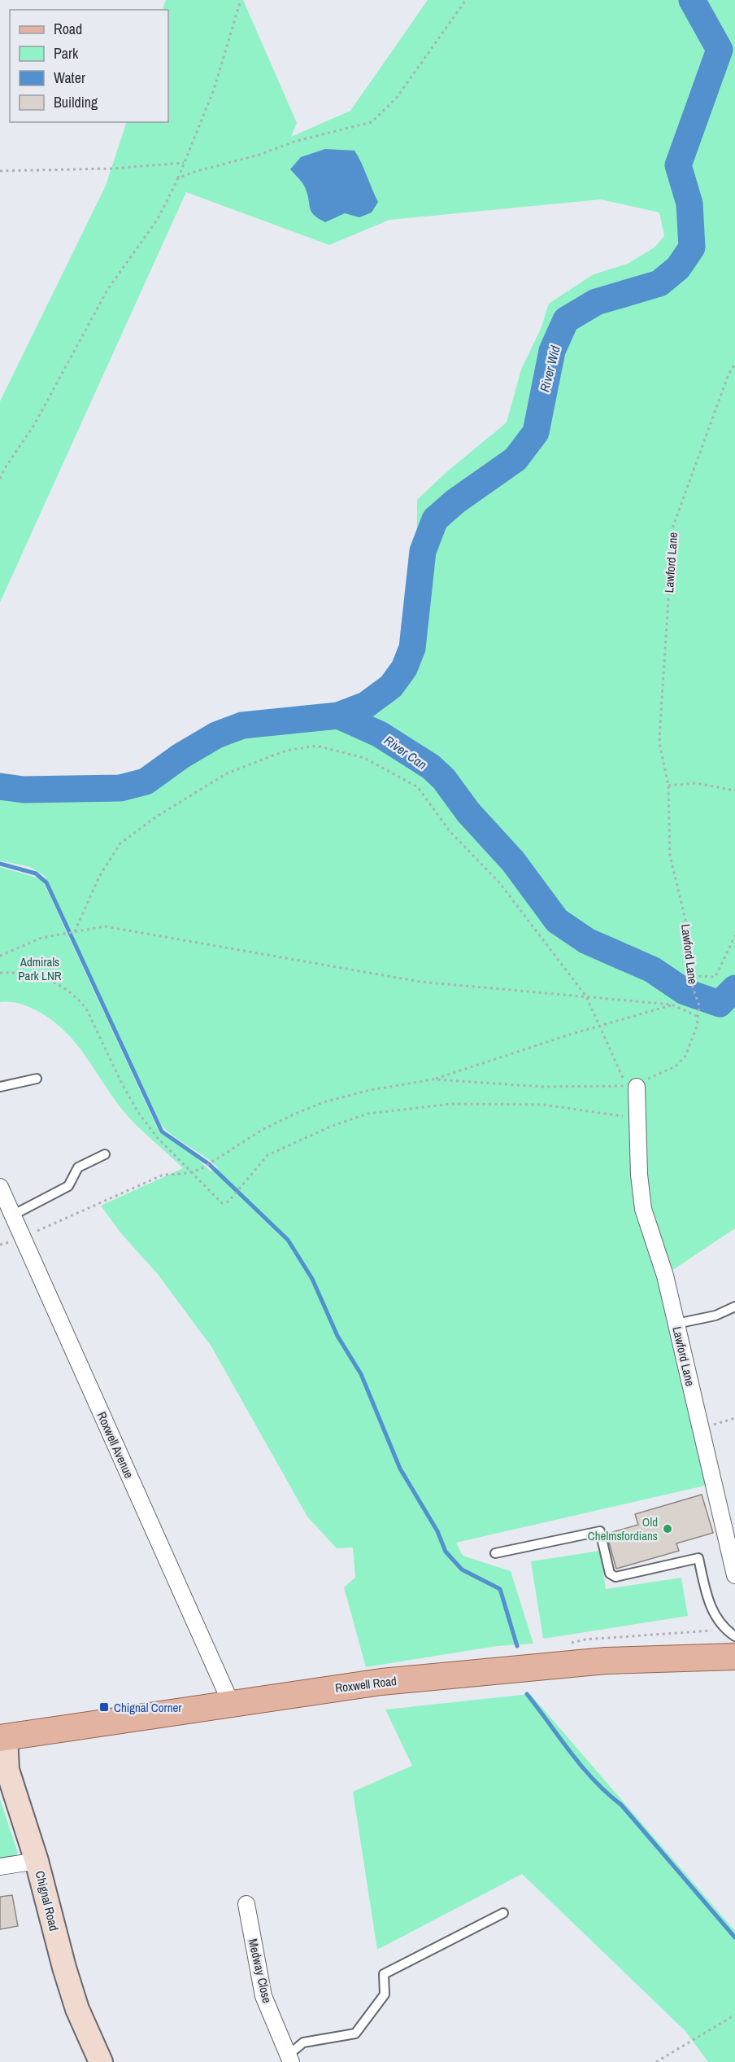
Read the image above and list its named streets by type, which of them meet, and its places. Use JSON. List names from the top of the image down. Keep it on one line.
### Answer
{"streets":{"main road":["Roxwell Road"],"street":["Lawford Lane","Roxwell Avenue","Chignal Road","Medway Close"]},"crossings":[["Roxwell Avenue","Roxwell Road"],["Roxwell Road","Chignal Road"]],"water":["River Wid","River Can"],"parks":["Admirals Park LNR"],"places":{"other":["Old Chelmsfordians"],"transit":["Chignal Corner"]},"legend":["Road","Park","Water","Building"]}
